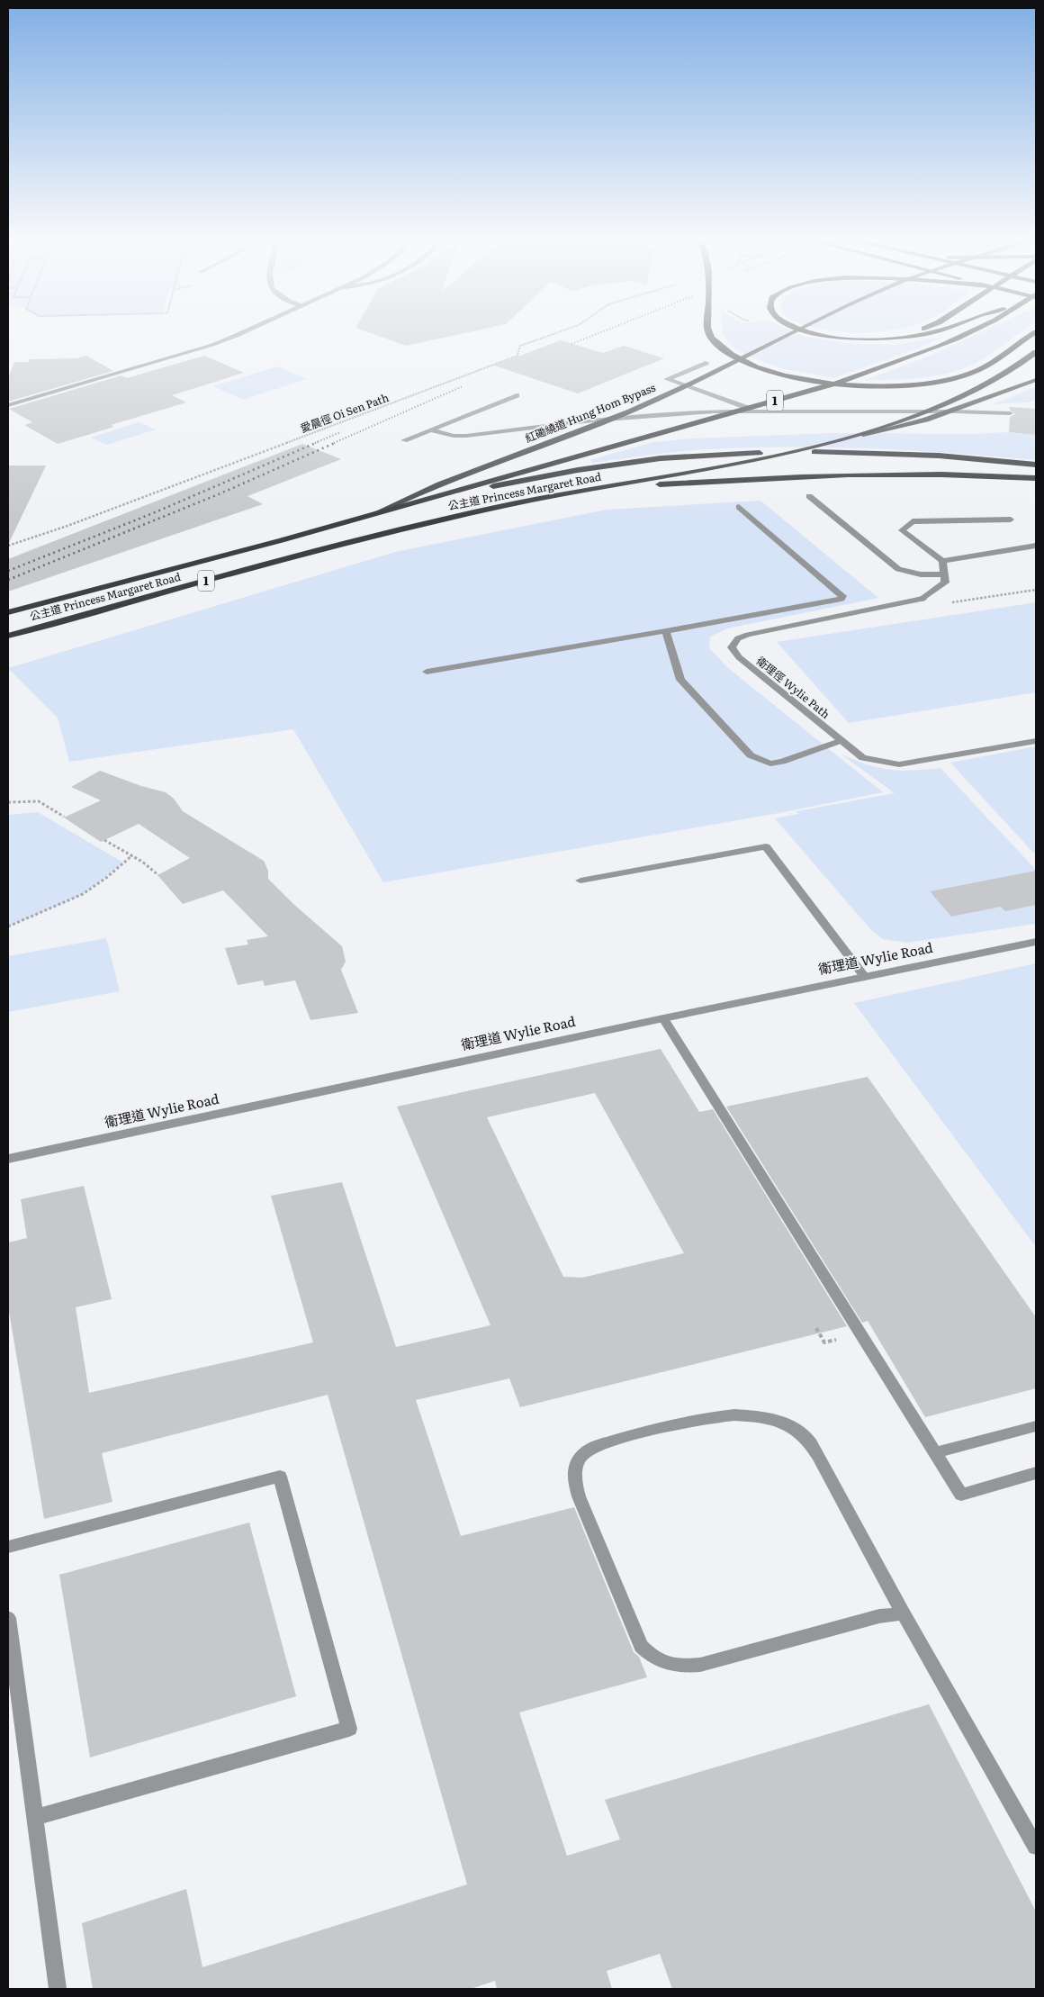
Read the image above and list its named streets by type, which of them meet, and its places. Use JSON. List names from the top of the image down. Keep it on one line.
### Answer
{"streets":{"highway":["1","公主道 Princess Margaret Road"],"main road":["紅磡繞道 Hung Hom Bypass"],"street":["衛理徑 Wylie Path","衛理道 Wylie Road"],"path":["愛晨徑 Oi Sen Path"]},"crossings":[["紅磡繞道 Hung Hom Bypass","公主道 Princess Margaret Road"]]}
